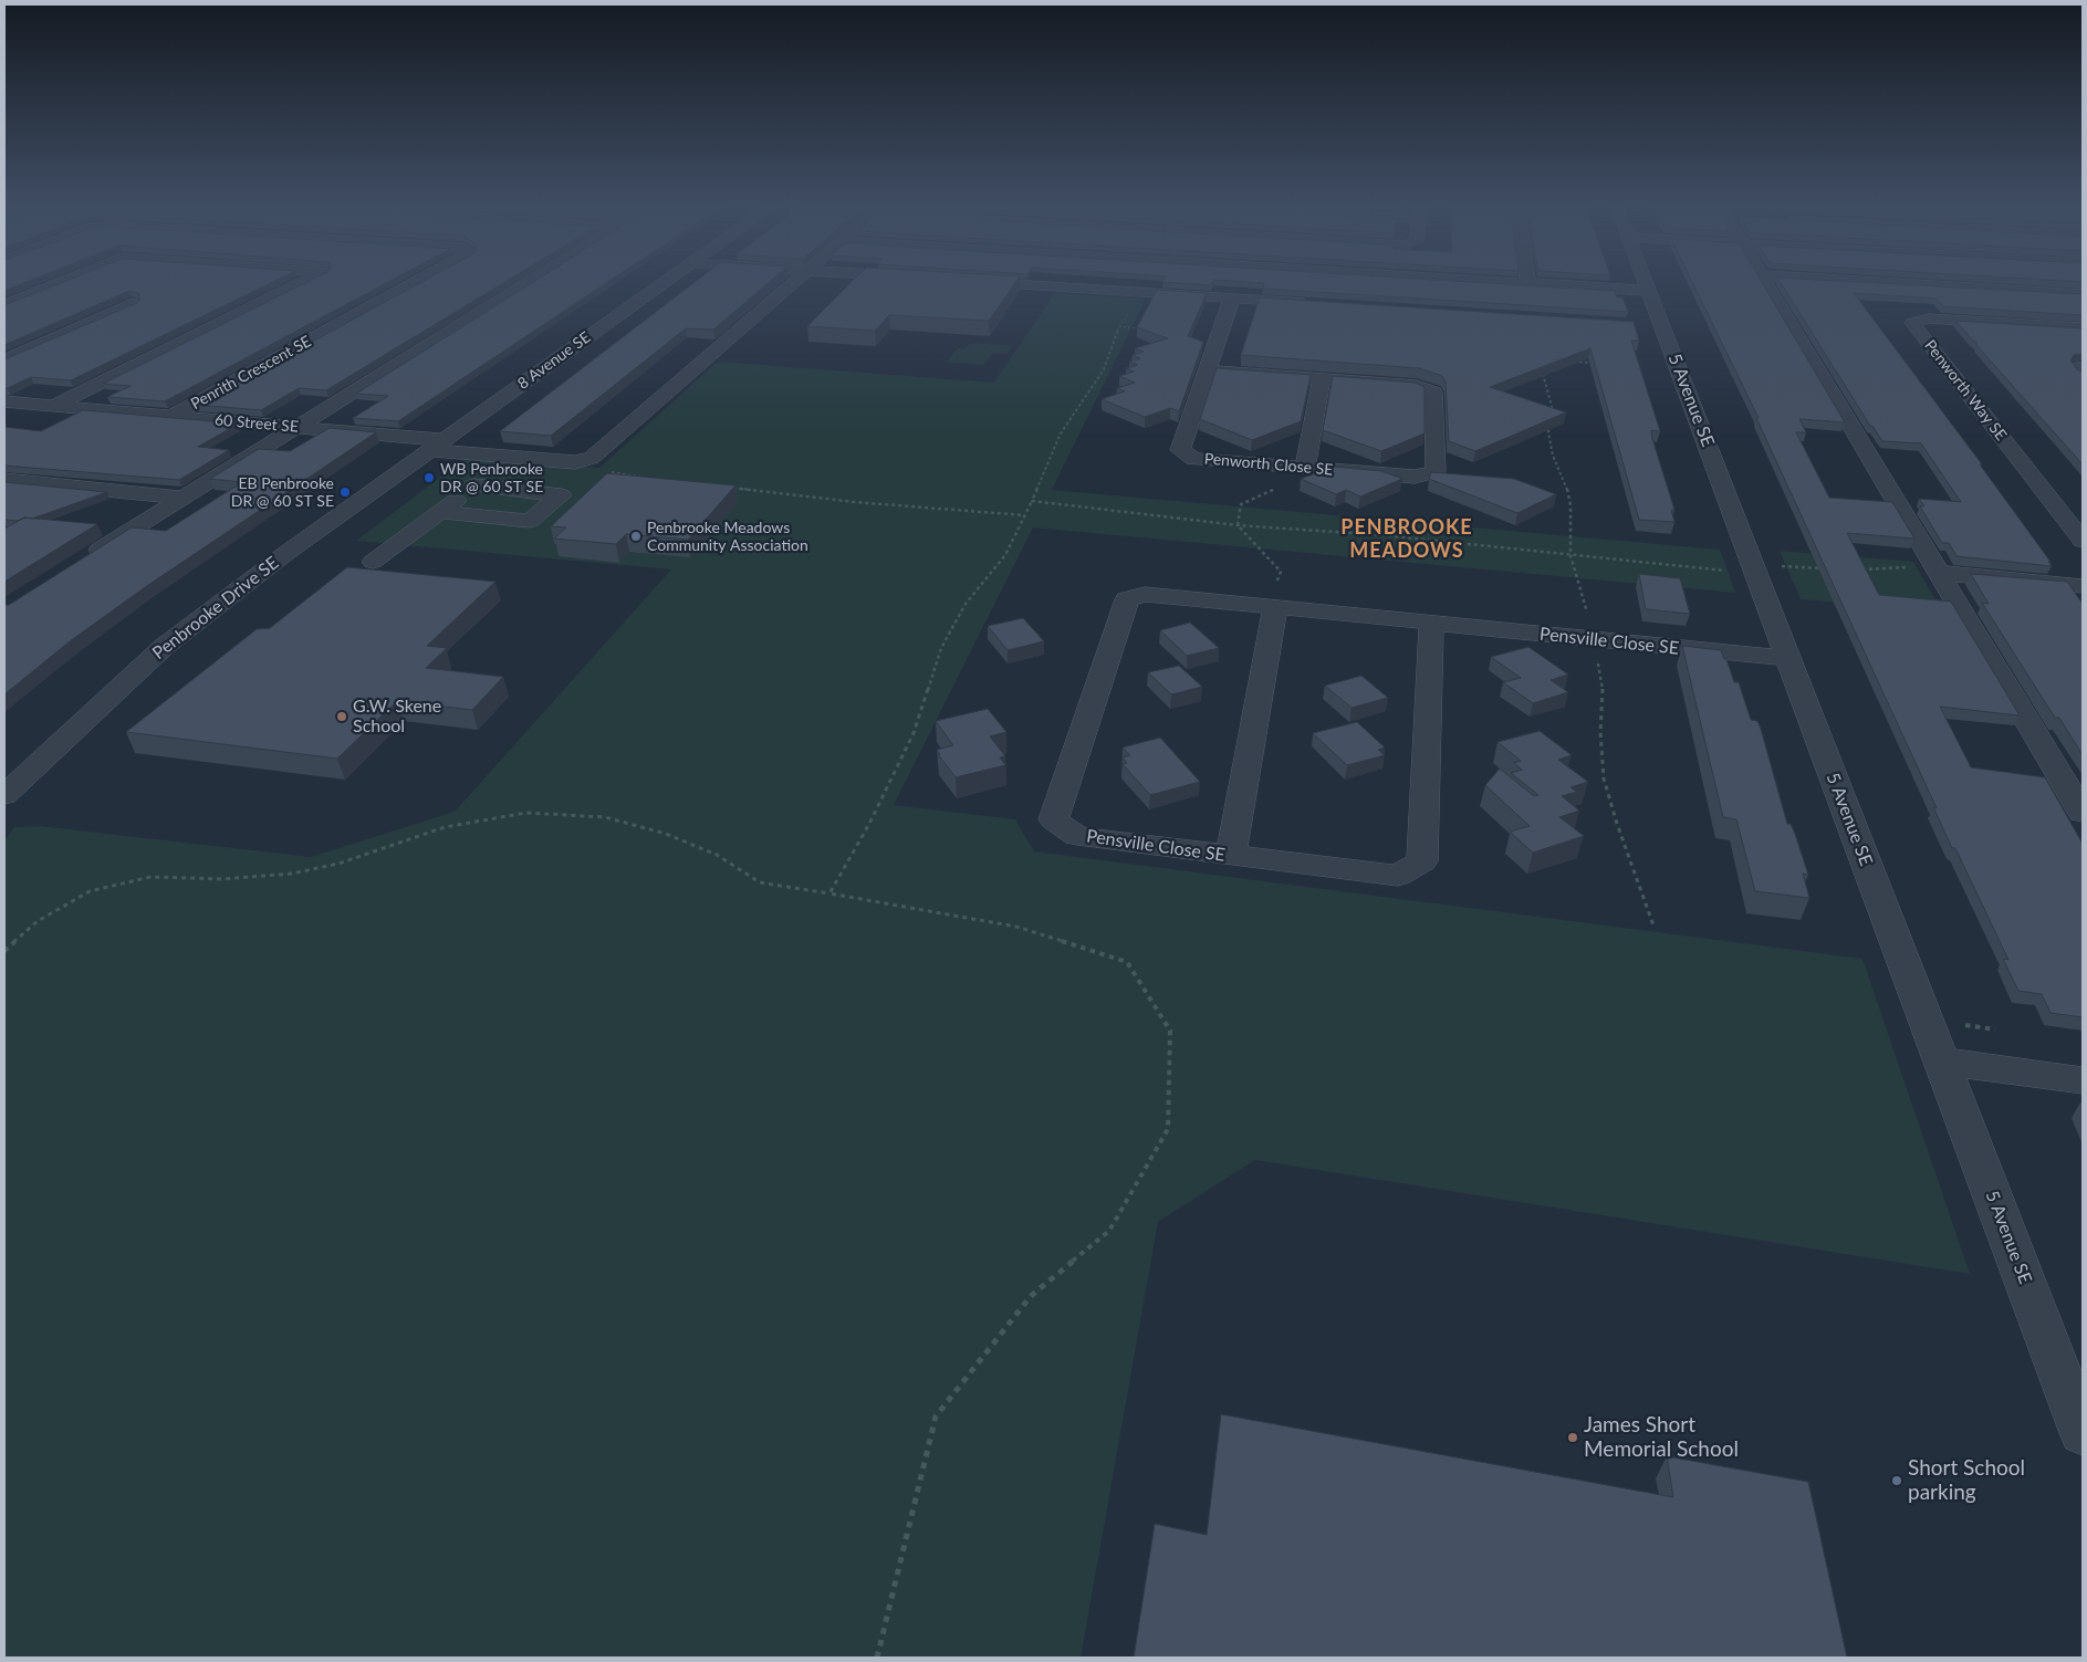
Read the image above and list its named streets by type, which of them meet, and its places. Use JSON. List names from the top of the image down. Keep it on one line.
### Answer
{"streets":{"street":["8 Avenue SE","Penrith Crescent SE","Penworth Way SE","5 Avenue SE","60 Street SE","Penworth Close SE","Penbrooke Drive SE","Pensville Close SE"]},"crossings":[["8 Avenue SE","60 Street SE"],["8 Avenue SE","Penbrooke Drive SE"],["Penrith Crescent SE","60 Street SE"],["5 Avenue SE","Pensville Close SE"],["60 Street SE","Penbrooke Drive SE"]],"districts":["PENBROOKE MEADOWS"],"places":["WB Penbrooke DR @ 60 ST SE","EB Penbrooke DR @ 60 ST SE","Penbrooke Meadows Community Association","G.W. Skene School","James Short Memorial School","Short School parking"]}
